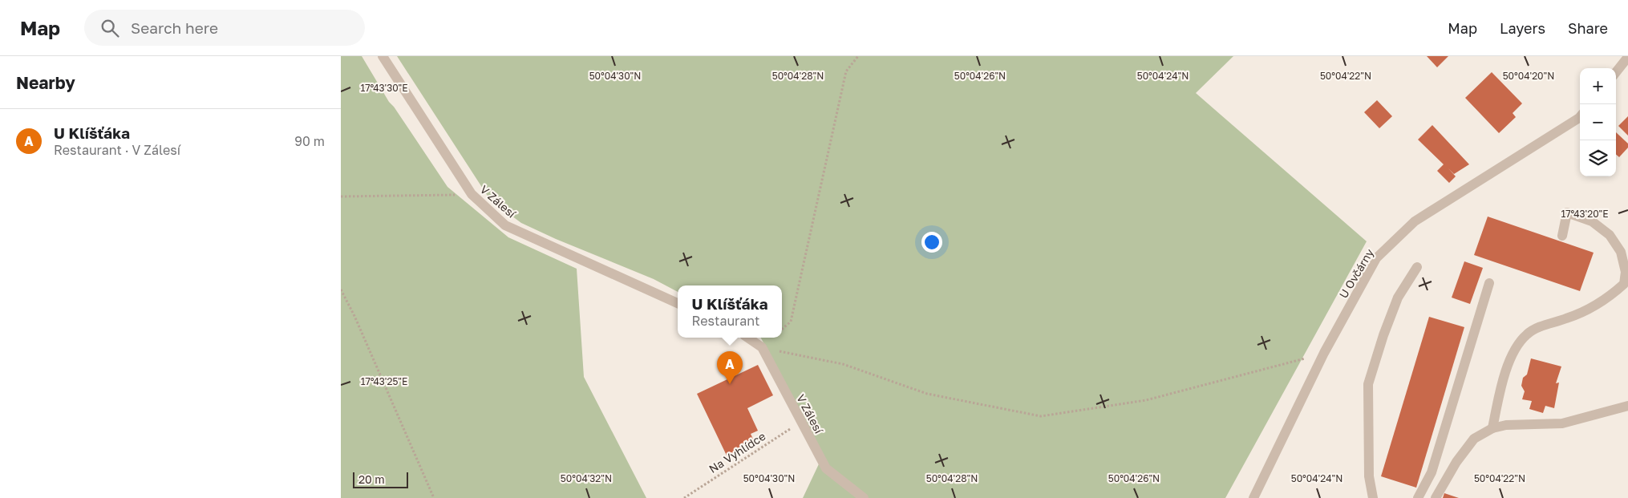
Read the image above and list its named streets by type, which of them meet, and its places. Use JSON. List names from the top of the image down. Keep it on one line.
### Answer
{"streets":{"street":["V Zálesí","U Ovčárny"],"path":["Na Vyhlídce"]},"crossings":[["V Zálesí","Na Vyhlídce"]],"scale_bar":"20 m","page":{"header":"Map","search":"Search here","nav":["Map","Layers","Share"],"heading":"Nearby","map_buttons":["+","−"],"list":[{"mark":"A","name":"U Klíšťáka","note":"Restaurant · V Zálesí","value":"90 m"}],"popup":["U Klíšťáka","Restaurant"],"pins":"A","scale":"20 m"},"coordinates":["50°04'22\"N","50°04'30\"N","50°04'28\"N","50°04'26\"N","50°04'24\"N","50°04'20\"N","17°43'30\"E","17°43'20\"E","17°43'25\"E","50°04'32\"N"]}
